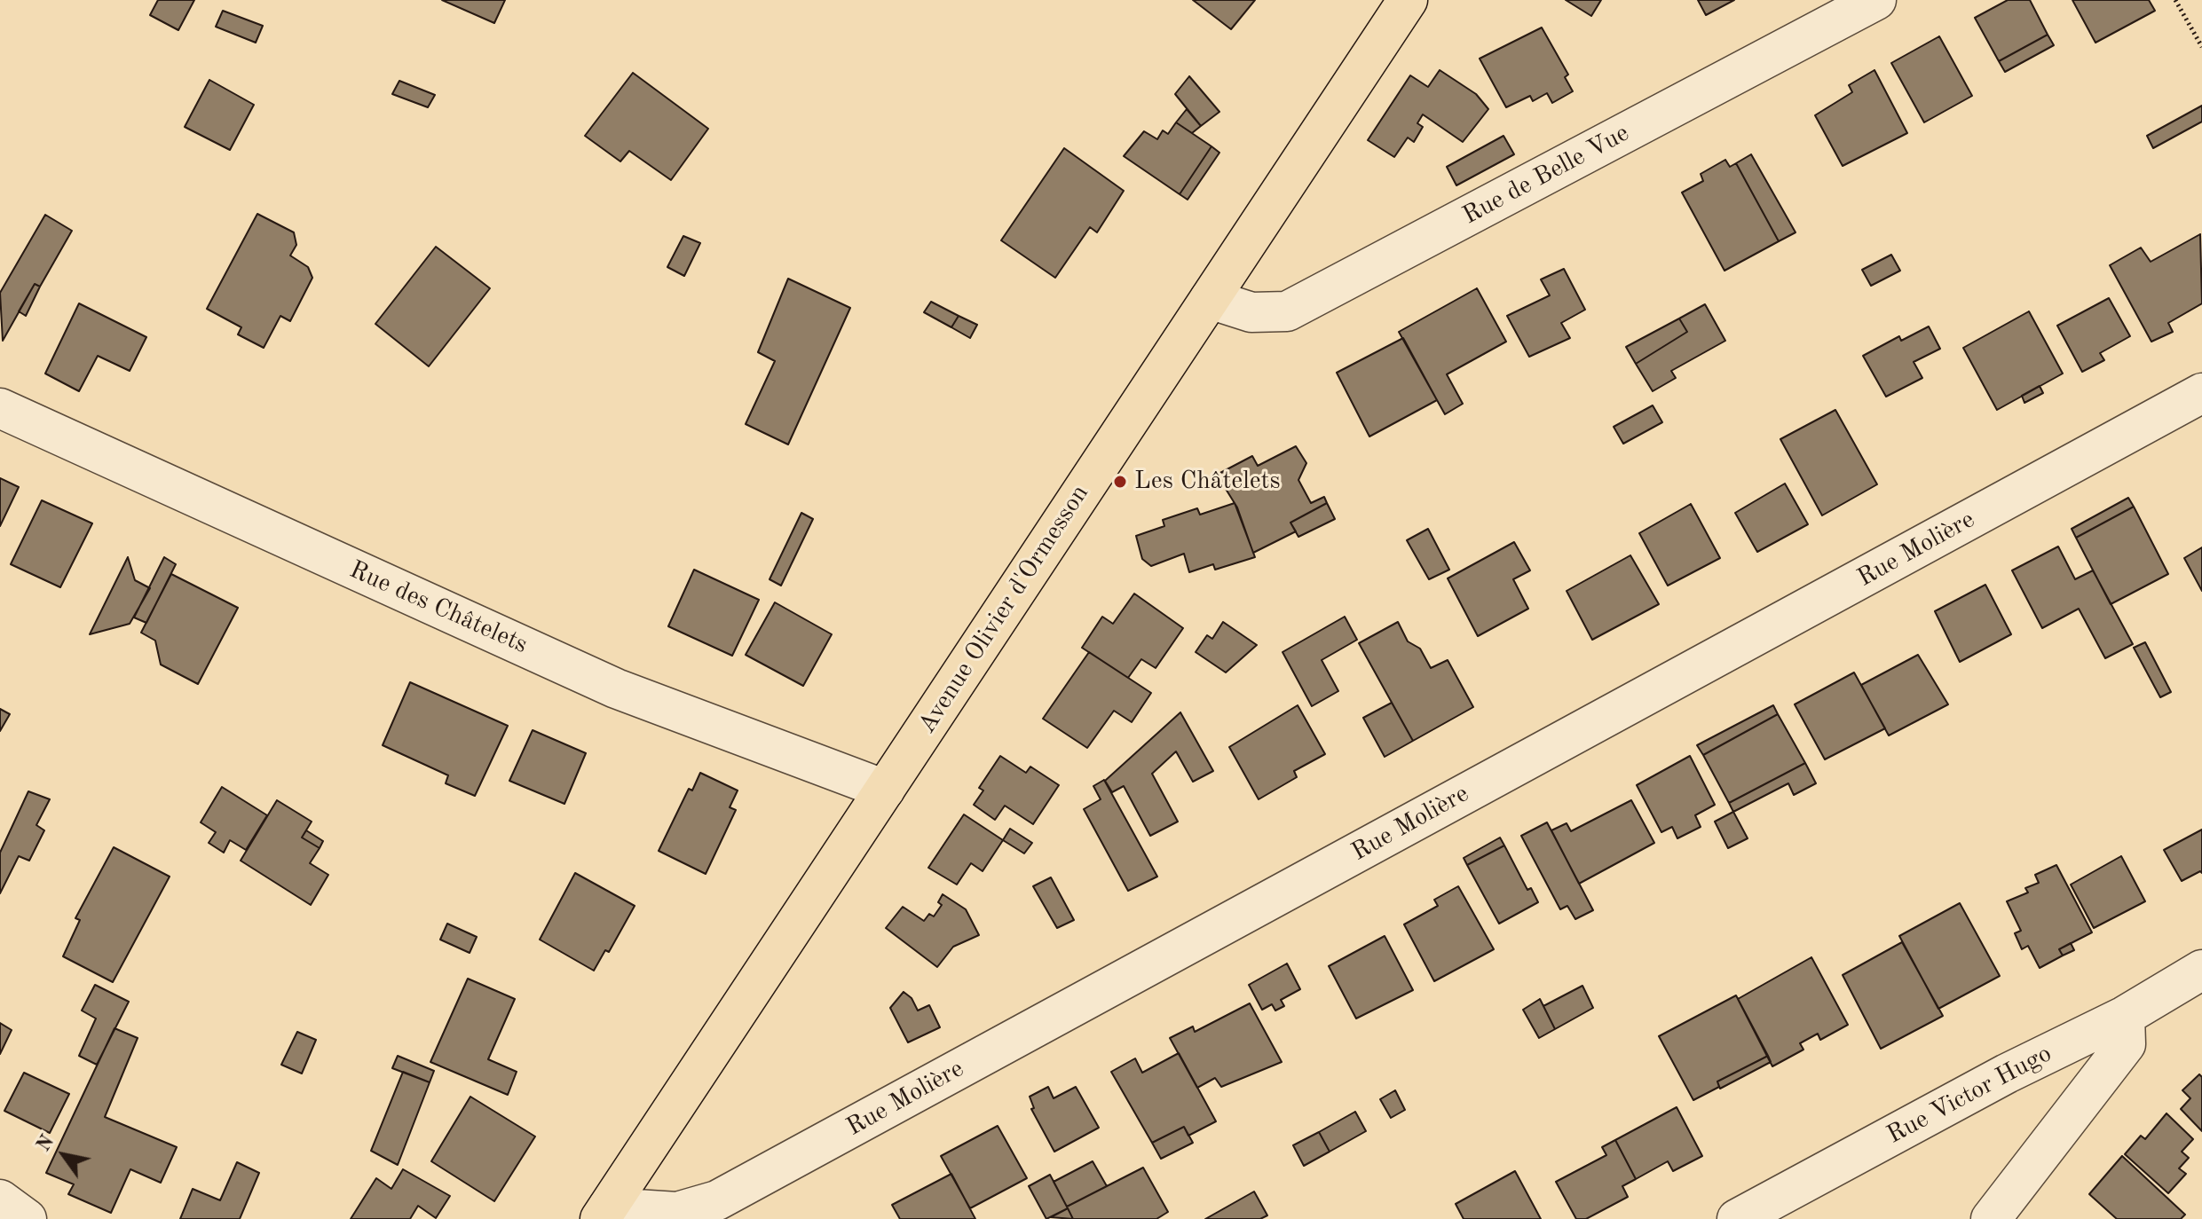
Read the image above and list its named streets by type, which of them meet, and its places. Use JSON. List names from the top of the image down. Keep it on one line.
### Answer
{"streets":{"main road":["Avenue Olivier d'Ormesson"],"street":["Rue de Belle Vue","Rue Molière","Rue des Châtelets","Rue Victor Hugo"]},"crossings":[["Rue de Belle Vue","Avenue Olivier d'Ormesson"],["Rue Molière","Avenue Olivier d'Ormesson"],["Rue des Châtelets","Avenue Olivier d'Ormesson"]],"places":["Les Châtelets"],"north":"top left"}
